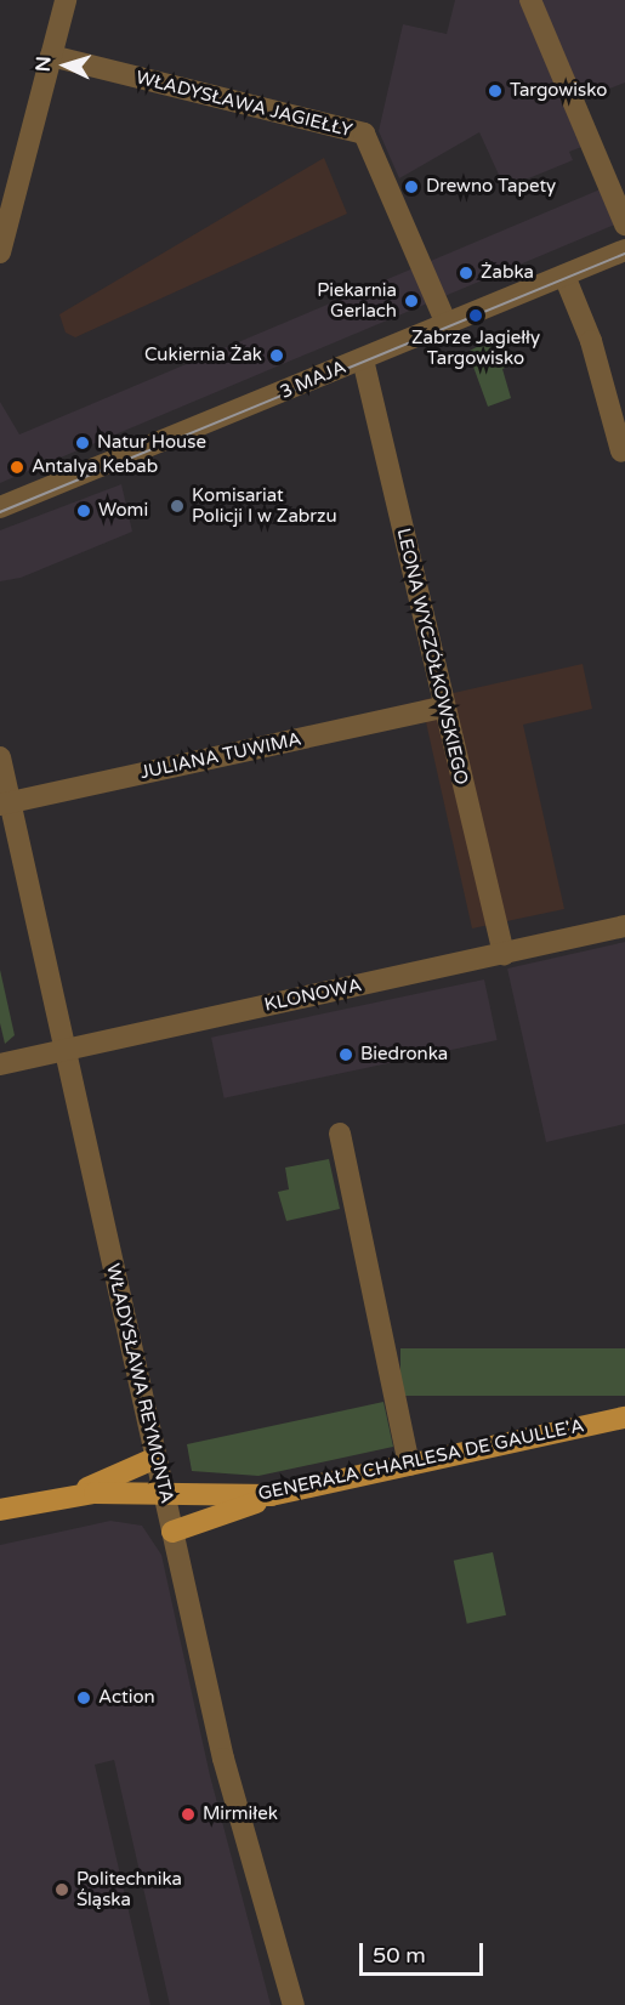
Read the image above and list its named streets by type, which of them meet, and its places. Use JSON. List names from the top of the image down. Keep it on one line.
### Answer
{"streets":{"main road":["GENERAŁA CHARLESA DE GAULLE'A"],"street":["WŁADYSŁAWA JAGIEŁŁY","3 MAJA","LEONA WYCZÓŁKOWSKIEGO","JULIANA TUWIMA","KLONOWA","WŁADYSŁAWA REYMONTA"]},"crossings":[["WŁADYSŁAWA JAGIEŁŁY","3 MAJA"],["3 MAJA","LEONA WYCZÓŁKOWSKIEGO"],["LEONA WYCZÓŁKOWSKIEGO","JULIANA TUWIMA"],["LEONA WYCZÓŁKOWSKIEGO","KLONOWA"],["JULIANA TUWIMA","WŁADYSŁAWA REYMONTA"],["KLONOWA","WŁADYSŁAWA REYMONTA"],["WŁADYSŁAWA REYMONTA","GENERAŁA CHARLESA DE GAULLE'A"]],"places":["Targowisko","Drewno Tapety","Żabka","Piekarnia Gerlach","Zabrze Jagiełły Targowisko","Cukiernia Żak","Natur House","Antalya Kebab","Komisariat Policji I w Zabrzu","Womi","Biedronka","Action","Mirmiłek","Politechnika Śląska"],"scale_bar":"50 m","north":"left"}
